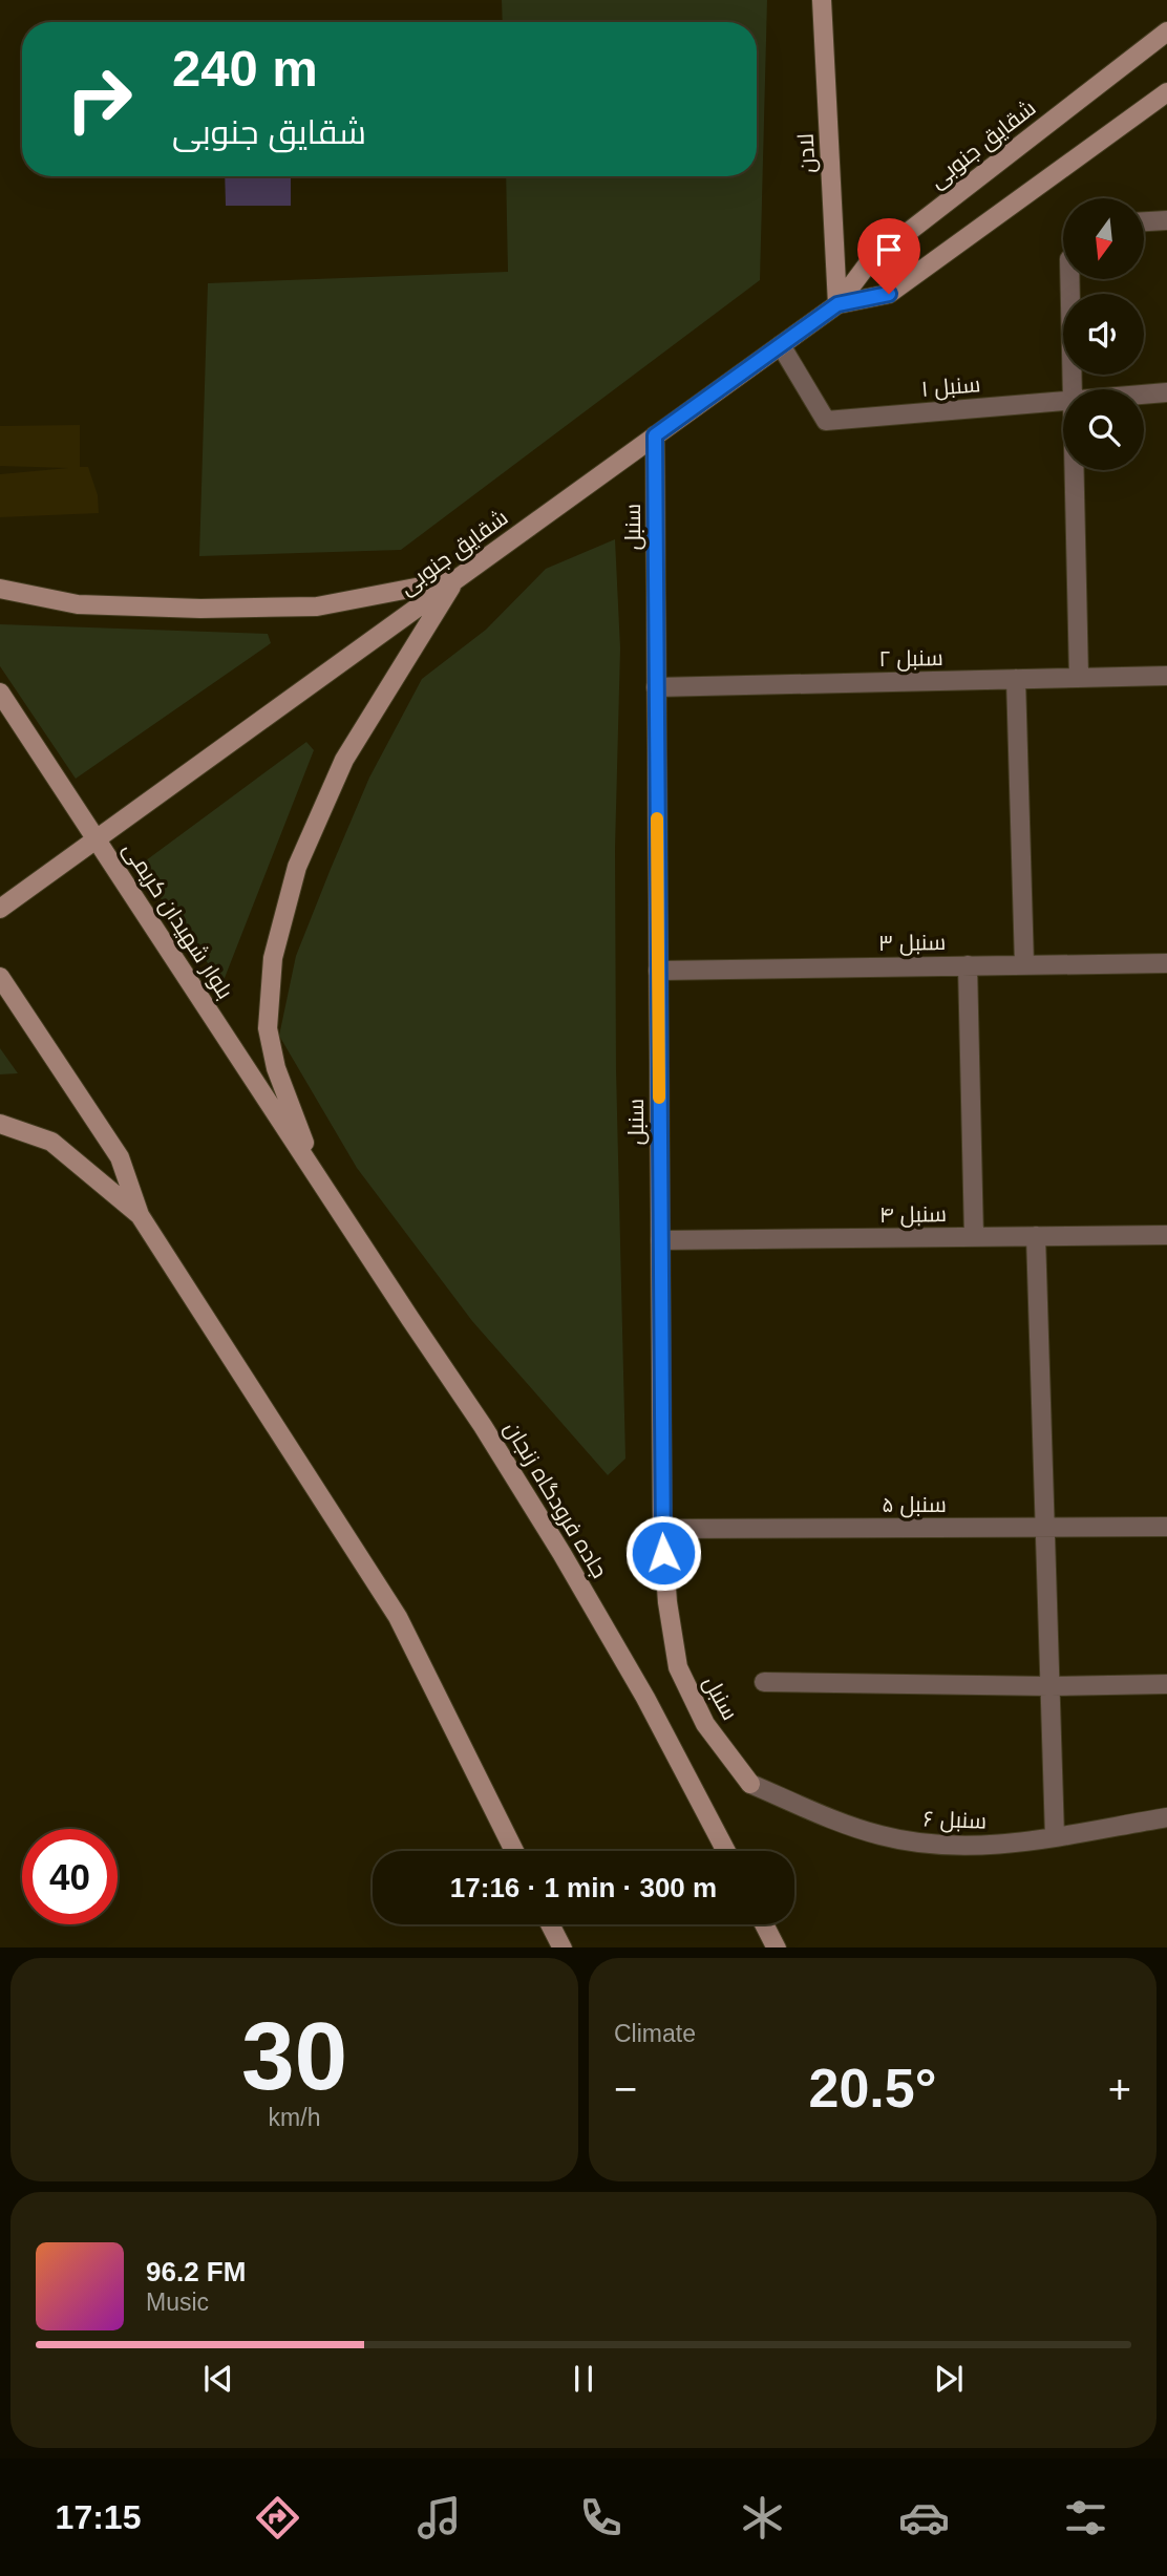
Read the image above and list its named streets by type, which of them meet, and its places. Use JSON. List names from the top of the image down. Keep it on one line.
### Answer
{"streets":{"main road":["شقایق جنوبی","لادن","سنبل","بلوار شهیدان کریمی","جاده فرودگاه زنجان"],"street":["سنبل ۱","سنبل ۲","سنبل ۳","سنبل ۴","سنبل ۵","سنبل ۶"]},"crossings":[["شقایق جنوبی","لادن"],["شقایق جنوبی","سنبل ۱"],["شقایق جنوبی","سنبل"],["شقایق جنوبی","بلوار شهیدان کریمی"],["سنبل","سنبل ۲"],["سنبل","سنبل ۳"],["سنبل","سنبل ۴"],["سنبل","سنبل ۵"],["سنبل","سنبل ۶"],["بلوار شهیدان کریمی","جاده فرودگاه زنجان"]],"north":"bottom","page":{"turn":["240 m","شقایق جنوبی"],"limit":"40","trip":"17:16 · 1 min · 300 m","tile":[["30","km/h"],"Climate"],"heat":["−","20.5°","+"],"song":["96.2 FM","Music"],"tabs":"17:15"}}
